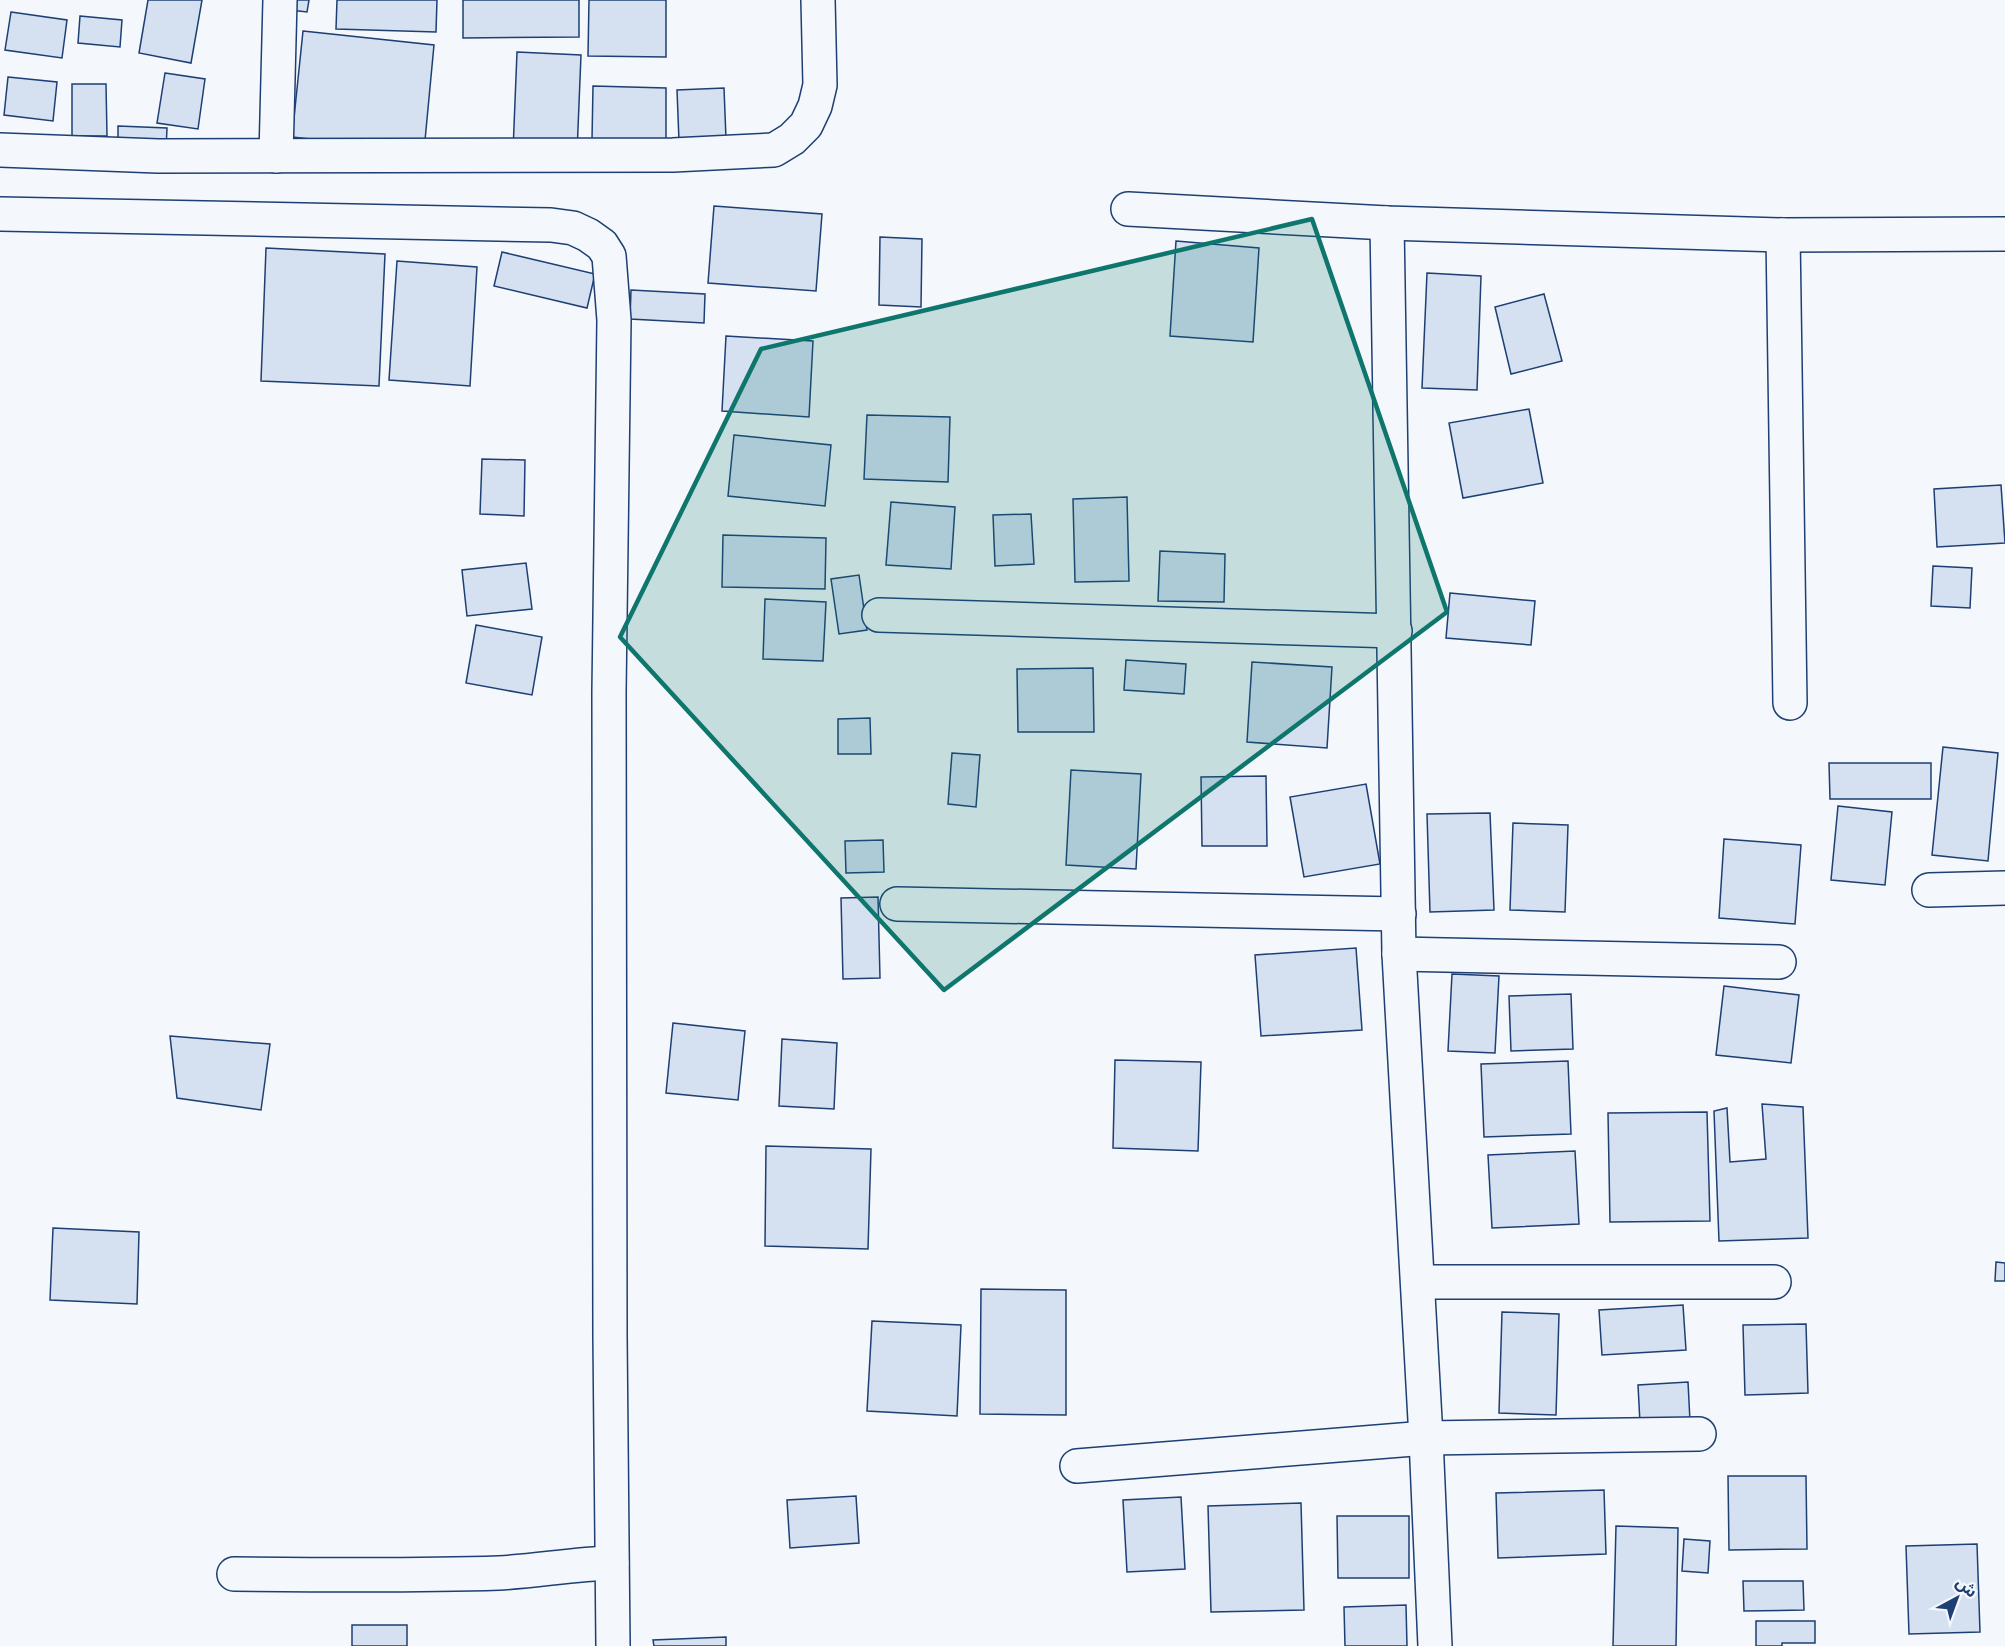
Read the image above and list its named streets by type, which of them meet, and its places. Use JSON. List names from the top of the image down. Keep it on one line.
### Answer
{"north":"top right"}
